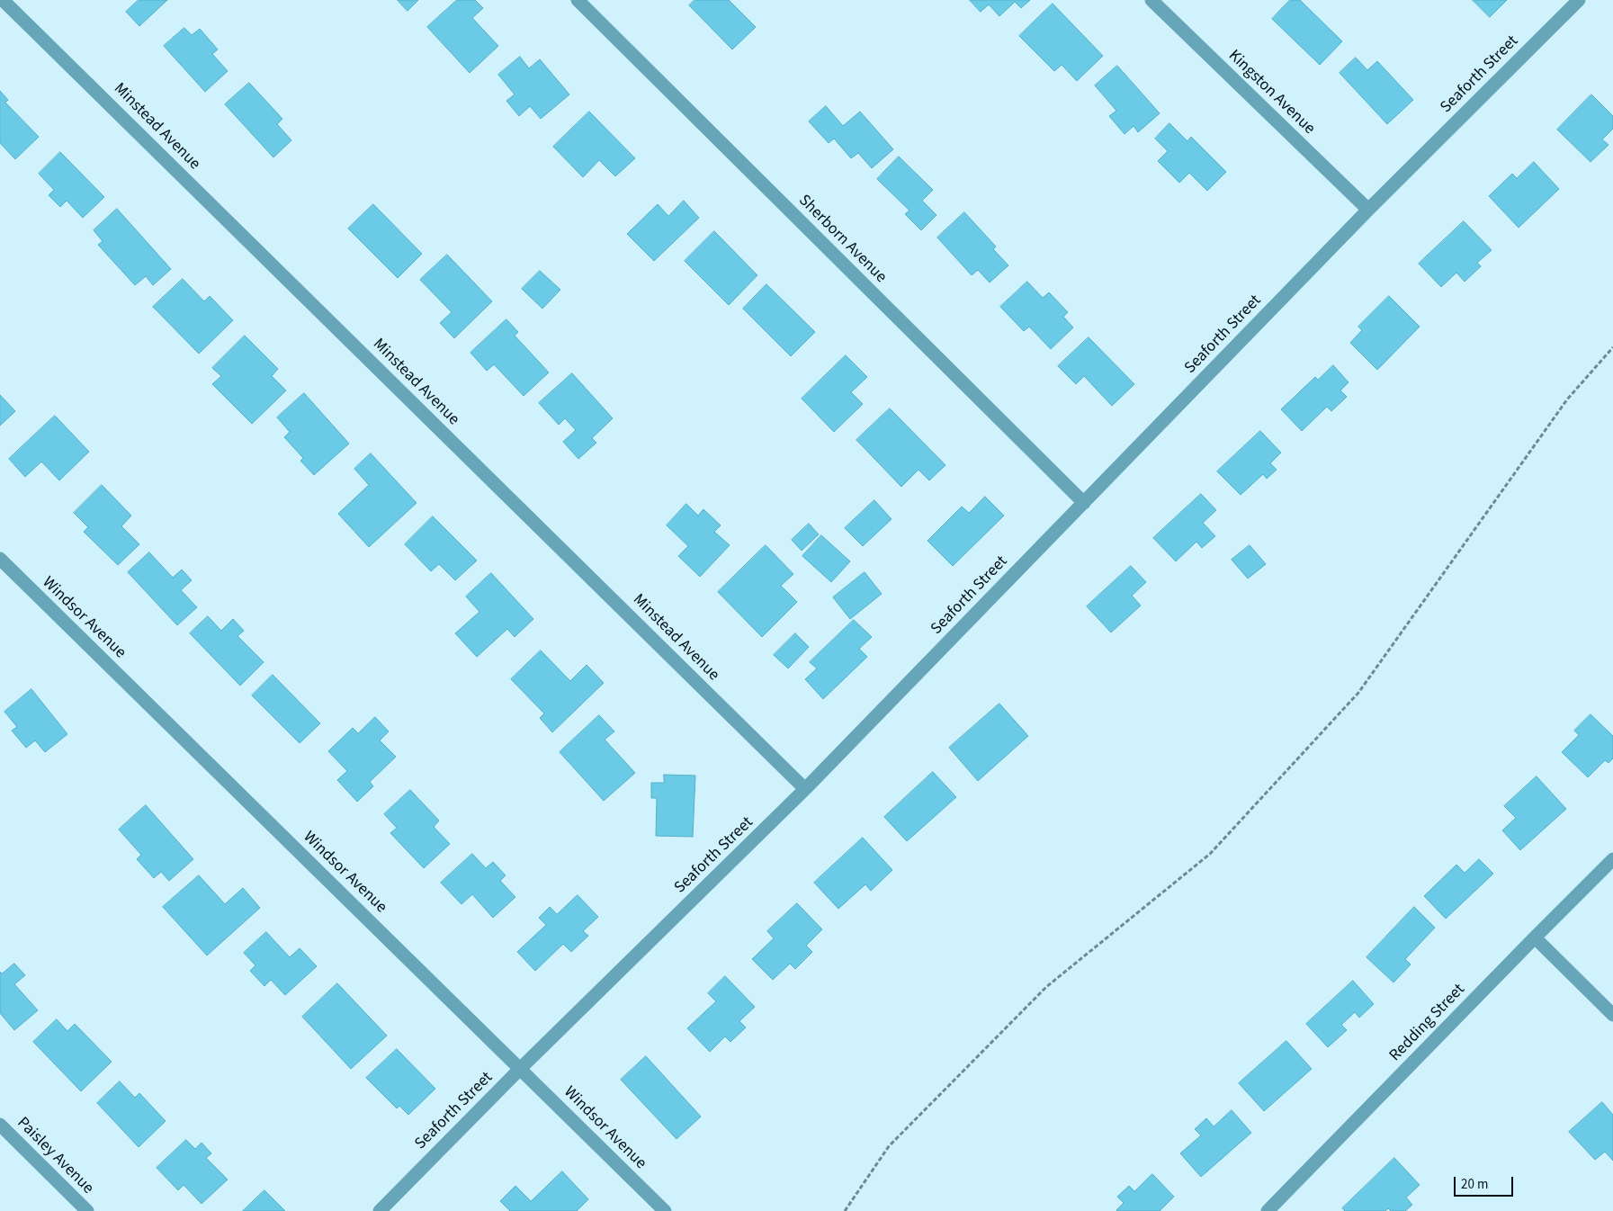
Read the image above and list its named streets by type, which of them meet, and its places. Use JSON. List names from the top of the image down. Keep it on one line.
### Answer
{"streets":{"street":["Seaforth Street","Kingston Avenue","Minstead Avenue","Sherborn Avenue","Windsor Avenue","Redding Street","Paisley Avenue"]},"crossings":[["Seaforth Street","Kingston Avenue"],["Seaforth Street","Minstead Avenue"],["Seaforth Street","Sherborn Avenue"],["Seaforth Street","Windsor Avenue"]],"scale_bar":"20 m"}
